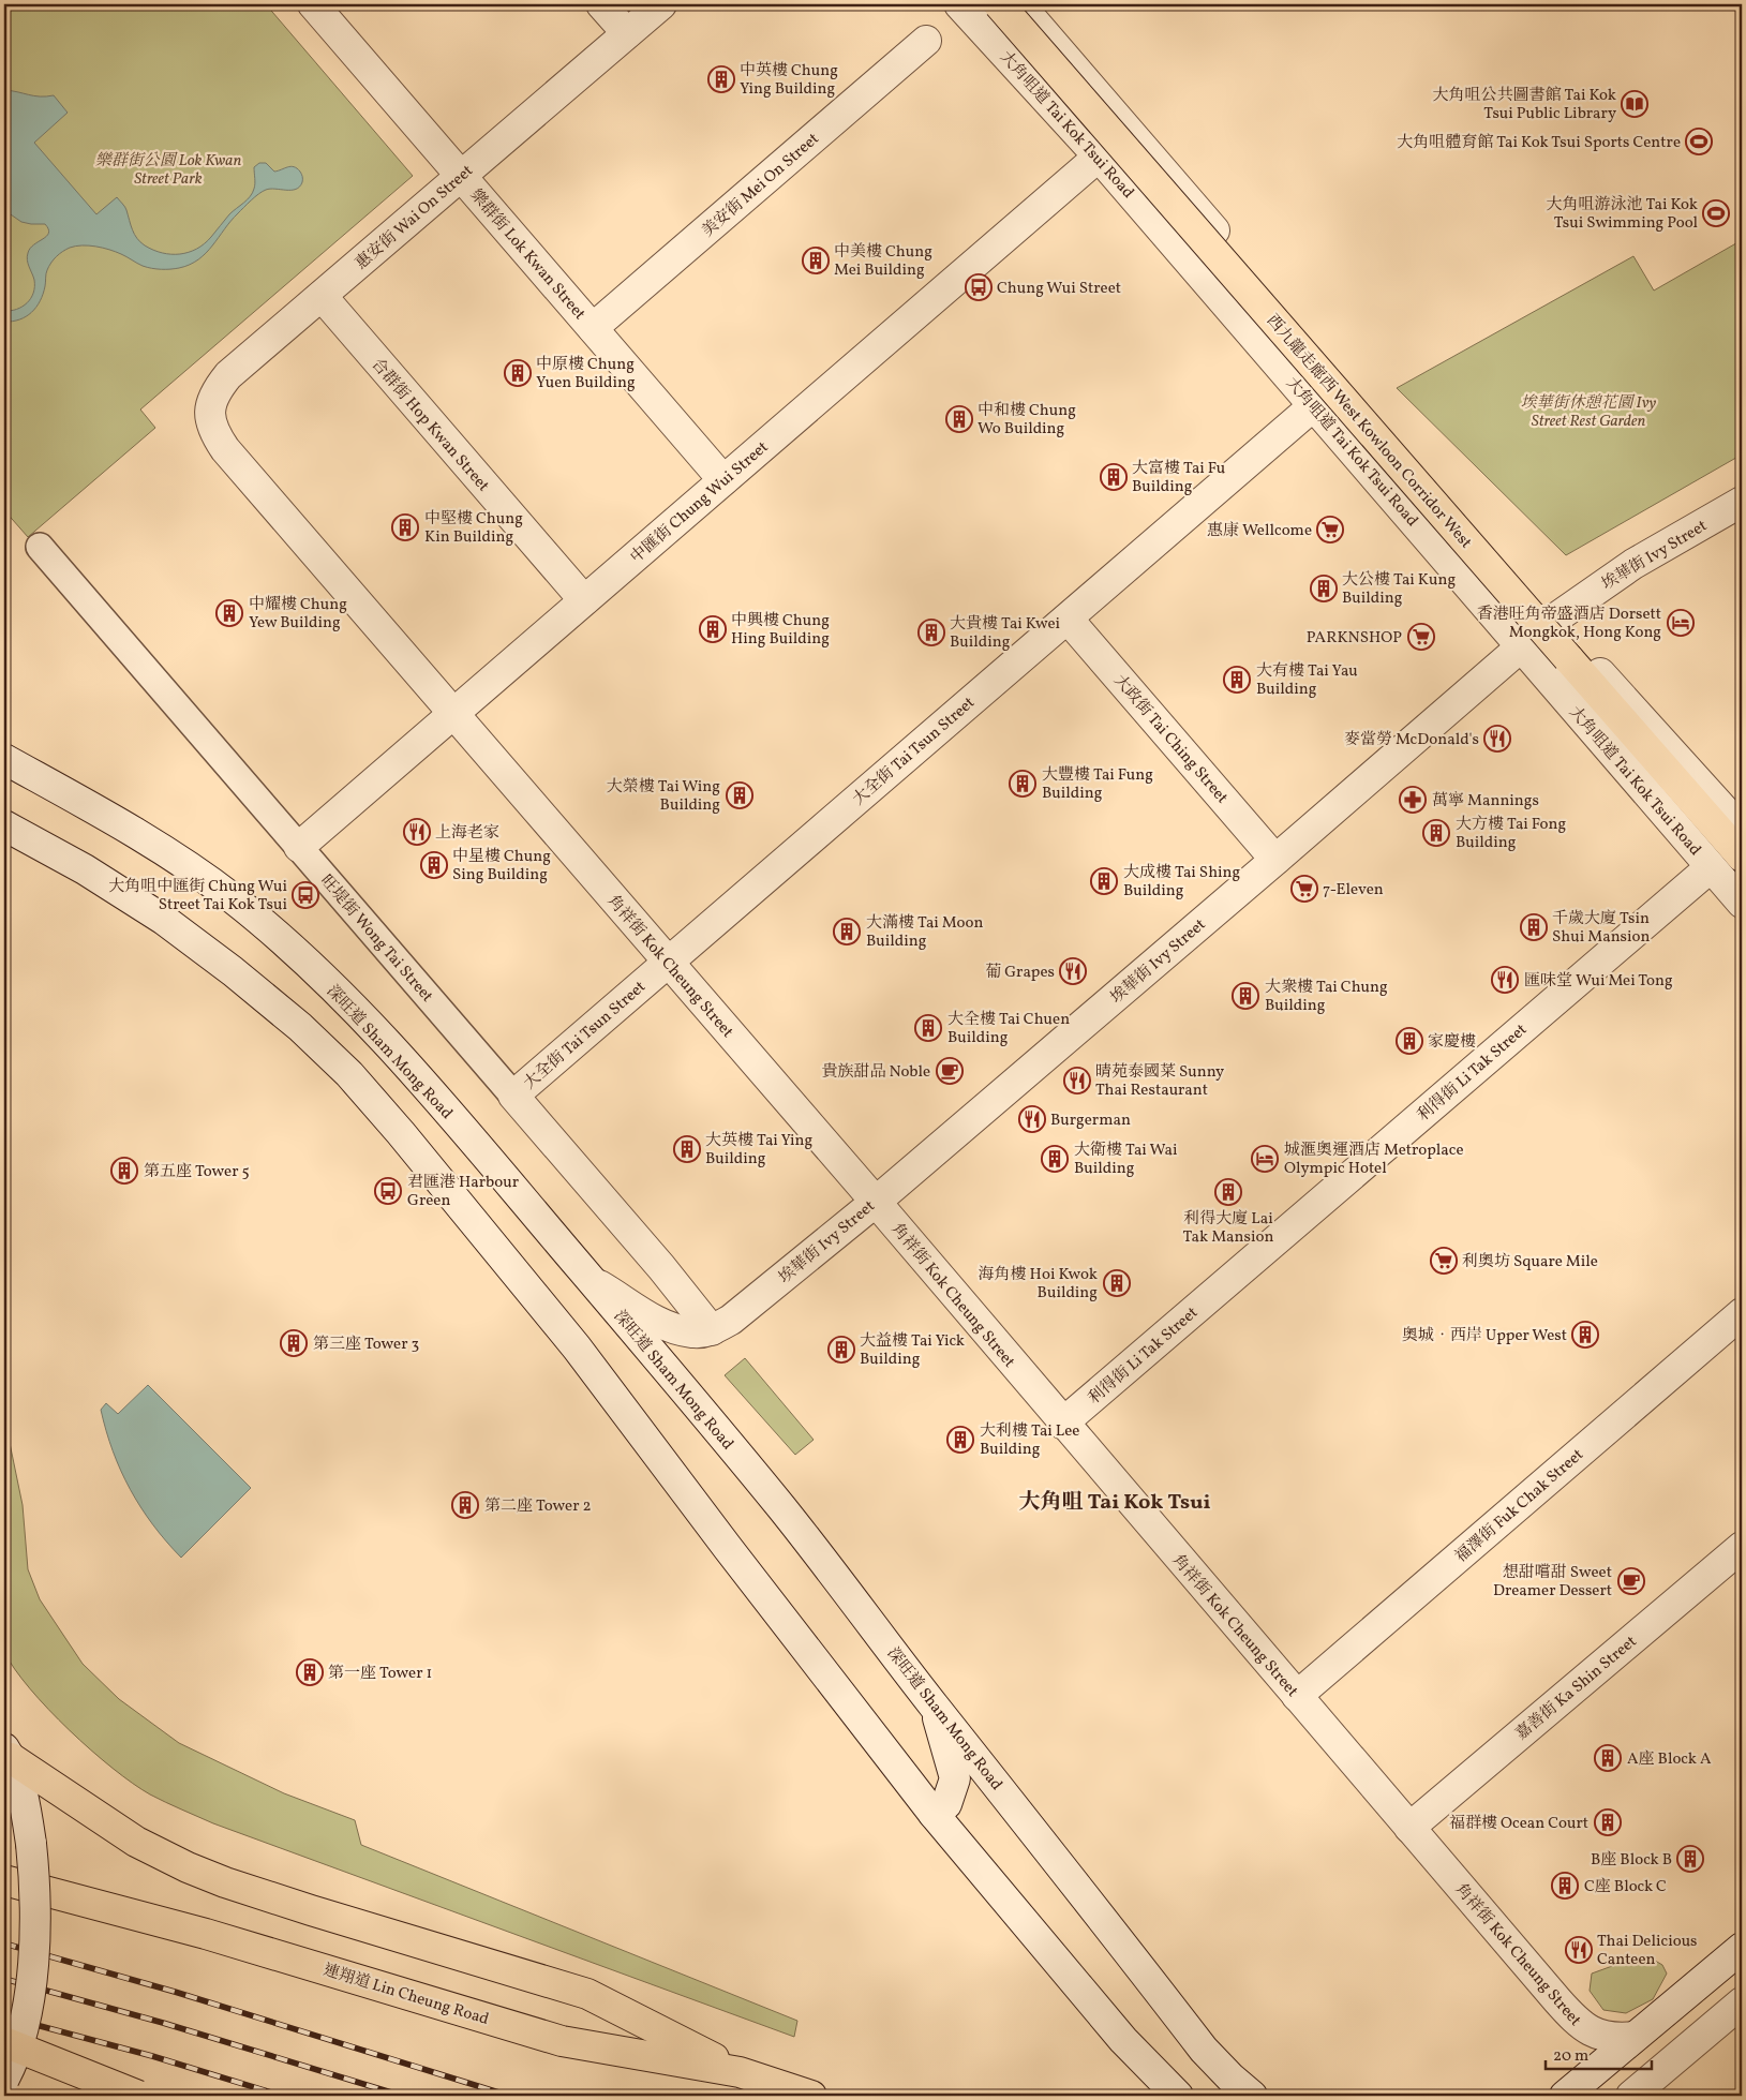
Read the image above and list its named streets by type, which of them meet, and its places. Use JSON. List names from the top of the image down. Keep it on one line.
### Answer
{"streets":{"highway":["西九龍走廊西 West Kowloon Corridor West","連翔道 Lin Cheung Road"],"street":["大角咀道 Tai Kok Tsui Road","美安街 Mei On Street","惠安街 Wai On Street","樂群街 Lok Kwan Street","合群街 Hop Kwan Street","中匯街 Chung Wui Street","埃華街 Ivy Street","大政街 Tai Ching Street","大全街 Tai Tsun Street","旺堤街 Wong Tai Street","角祥街 Kok Cheung Street","深旺道 Sham Mong Road","利得街 Li Tak Street","福澤街 Fuk Chak Street","嘉善街 Ka Shin Street"]},"crossings":[["大角咀道 Tai Kok Tsui Road","中匯街 Chung Wui Street"],["大角咀道 Tai Kok Tsui Road","埃華街 Ivy Street"],["大角咀道 Tai Kok Tsui Road","大全街 Tai Tsun Street"],["大角咀道 Tai Kok Tsui Road","利得街 Li Tak Street"],["美安街 Mei On Street","樂群街 Lok Kwan Street"],["惠安街 Wai On Street","樂群街 Lok Kwan Street"],["惠安街 Wai On Street","合群街 Hop Kwan Street"],["惠安街 Wai On Street","角祥街 Kok Cheung Street"],["樂群街 Lok Kwan Street","中匯街 Chung Wui Street"],["合群街 Hop Kwan Street","中匯街 Chung Wui Street"],["中匯街 Chung Wui Street","旺堤街 Wong Tai Street"],["中匯街 Chung Wui Street","角祥街 Kok Cheung Street"],["埃華街 Ivy Street","大政街 Tai Ching Street"],["埃華街 Ivy Street","旺堤街 Wong Tai Street"],["埃華街 Ivy Street","角祥街 Kok Cheung Street"],["大政街 Tai Ching Street","大全街 Tai Tsun Street"],["大全街 Tai Tsun Street","旺堤街 Wong Tai Street"],["大全街 Tai Tsun Street","角祥街 Kok Cheung Street"],["角祥街 Kok Cheung Street","利得街 Li Tak Street"],["角祥街 Kok Cheung Street","福澤街 Fuk Chak Street"],["角祥街 Kok Cheung Street","嘉善街 Ka Shin Street"]],"districts":["大角咀 Tai Kok Tsui"],"parks":["樂群街公園 Lok Kwan Street Park","埃華街休憩花園 Ivy Street Rest Garden"],"places":{"building":["中英樓 Chung Ying Building","中美樓 Chung Mei Building","中原樓 Chung Yuen Building","中和樓 Chung Wo Building","大富樓 Tai Fu Building","中堅樓 Chung Kin Building","大公樓 Tai Kung Building","中耀樓 Chung Yew Building","中興樓 Chung Hing Building","大貴樓 Tai Kwei Building","大有樓 Tai Yau Building","大豐樓 Tai Fung Building","大榮樓 Tai Wing Building","大方樓 Tai Fong Building","中星樓 Chung Sing Building","大成樓 Tai Shing Building","千歲大廈 Tsin Shui Mansion","大滿樓 Tai Moon Building","大衆樓 Tai Chung Building","大全樓 Tai Chuen Building","家慶樓","大英樓 Tai Ying Building","大衛樓 Tai Wai Building","第五座 Tower 5","利得大廈 Lai Tak Mansion","海角樓 Hoi Kwok Building","奧城．西岸 Upper West","第三座 Tower 3","大益樓 Tai Yick Building","大利樓 Tai Lee Building","第二座 Tower 2","第一座 Tower 1","A座 Block A","福群樓 Ocean Court","B座 Block B","C座 Block C"],"library":["大角咀公共圖書館 Tai Kok Tsui Public Library"],"sports":["大角咀體育館 Tai Kok Tsui Sports Centre","大角咀游泳池 Tai Kok Tsui Swimming Pool"],"bus stop":["Chung Wui Street","大角咀中匯街 Chung Wui Street Tai Kok Tsui","君匯港 Harbour Green"],"supermarket":["惠康 Wellcome","PARKNSHOP","7-Eleven","利奧坊 Square Mile"],"hotel":["香港旺角帝盛酒店 Dorsett Mongkok, Hong Kong","城滙奧運酒店 Metroplace Olympic Hotel"],"restaurant":["麥當勞 McDonald's","上海老家","葡 Grapes","匯味堂 Wui Mei Tong","晴苑泰國菜 Sunny Thai Restaurant","Burgerman","Thai Delicious Canteen"],"pharmacy":["萬寧 Mannings"],"cafe":["貴族甜品 Noble","想甜嚐甜 Sweet Dreamer Dessert"]},"scale_bar":"20 m"}
